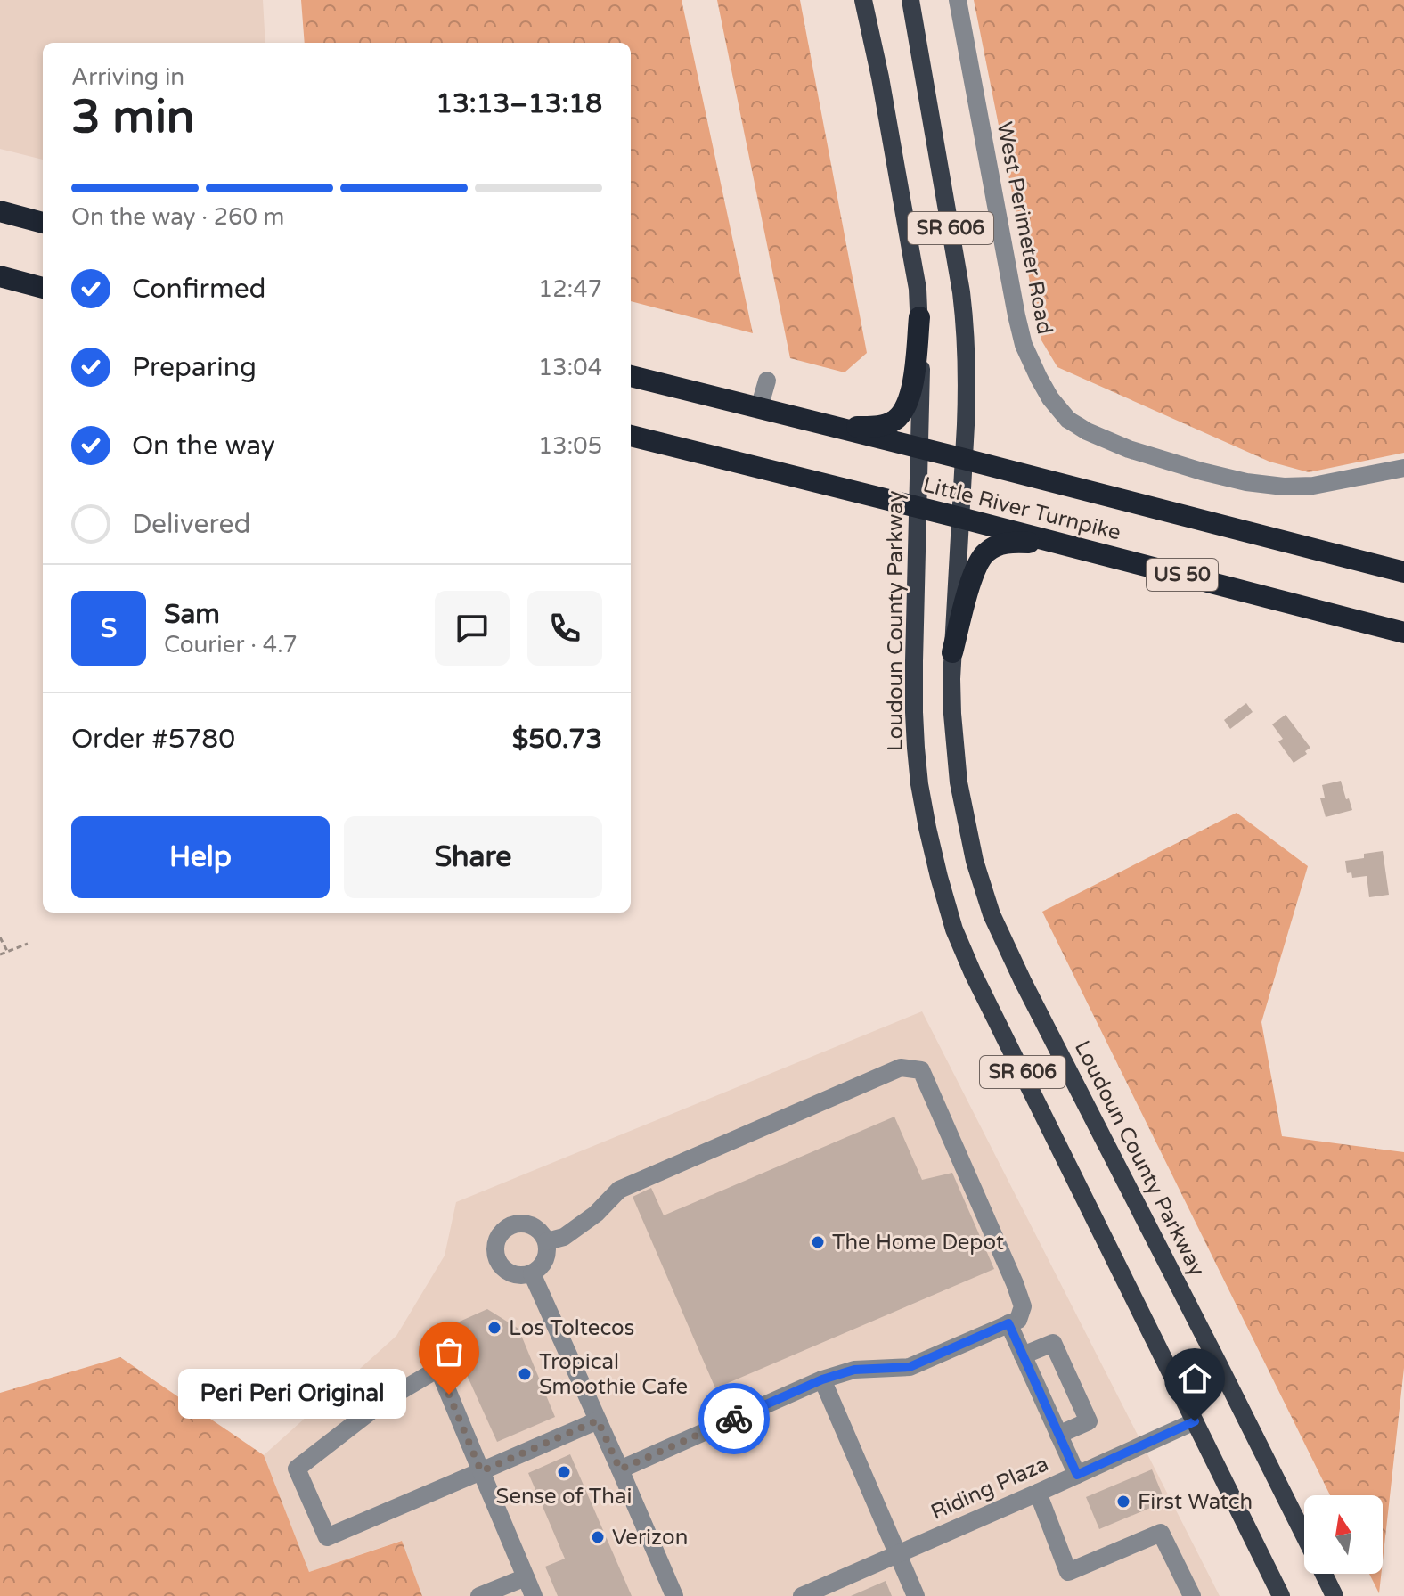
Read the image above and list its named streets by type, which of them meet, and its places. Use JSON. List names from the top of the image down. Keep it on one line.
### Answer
{"streets":{"highway":["Little River Turnpike","US 50"],"main road":["SR 606","Loudoun County Parkway"],"lane":["West Perimeter Road","Riding Plaza"]},"crossings":[["Little River Turnpike","Loudoun County Parkway"],["Loudoun County Parkway","Riding Plaza"]],"places":["The Home Depot","Los Toltecos","Tropical Smoothie Cafe","Peri Peri Original","Sense of Thai","First Watch","Verizon"],"north":"top","page":{"heading":["3 min","Arriving in","13:13–13:18"],"panel":["Sam","Courier · 4.7","Order #5780","$50.73"],"bar":"On the way · 260 m","list":[["Confirmed","12:47"],["Preparing","13:04"],["On the way","13:05"],"Delivered"],"round":"S","buttons":["Help","Share"],"bubble":"Peri Peri Original"}}
